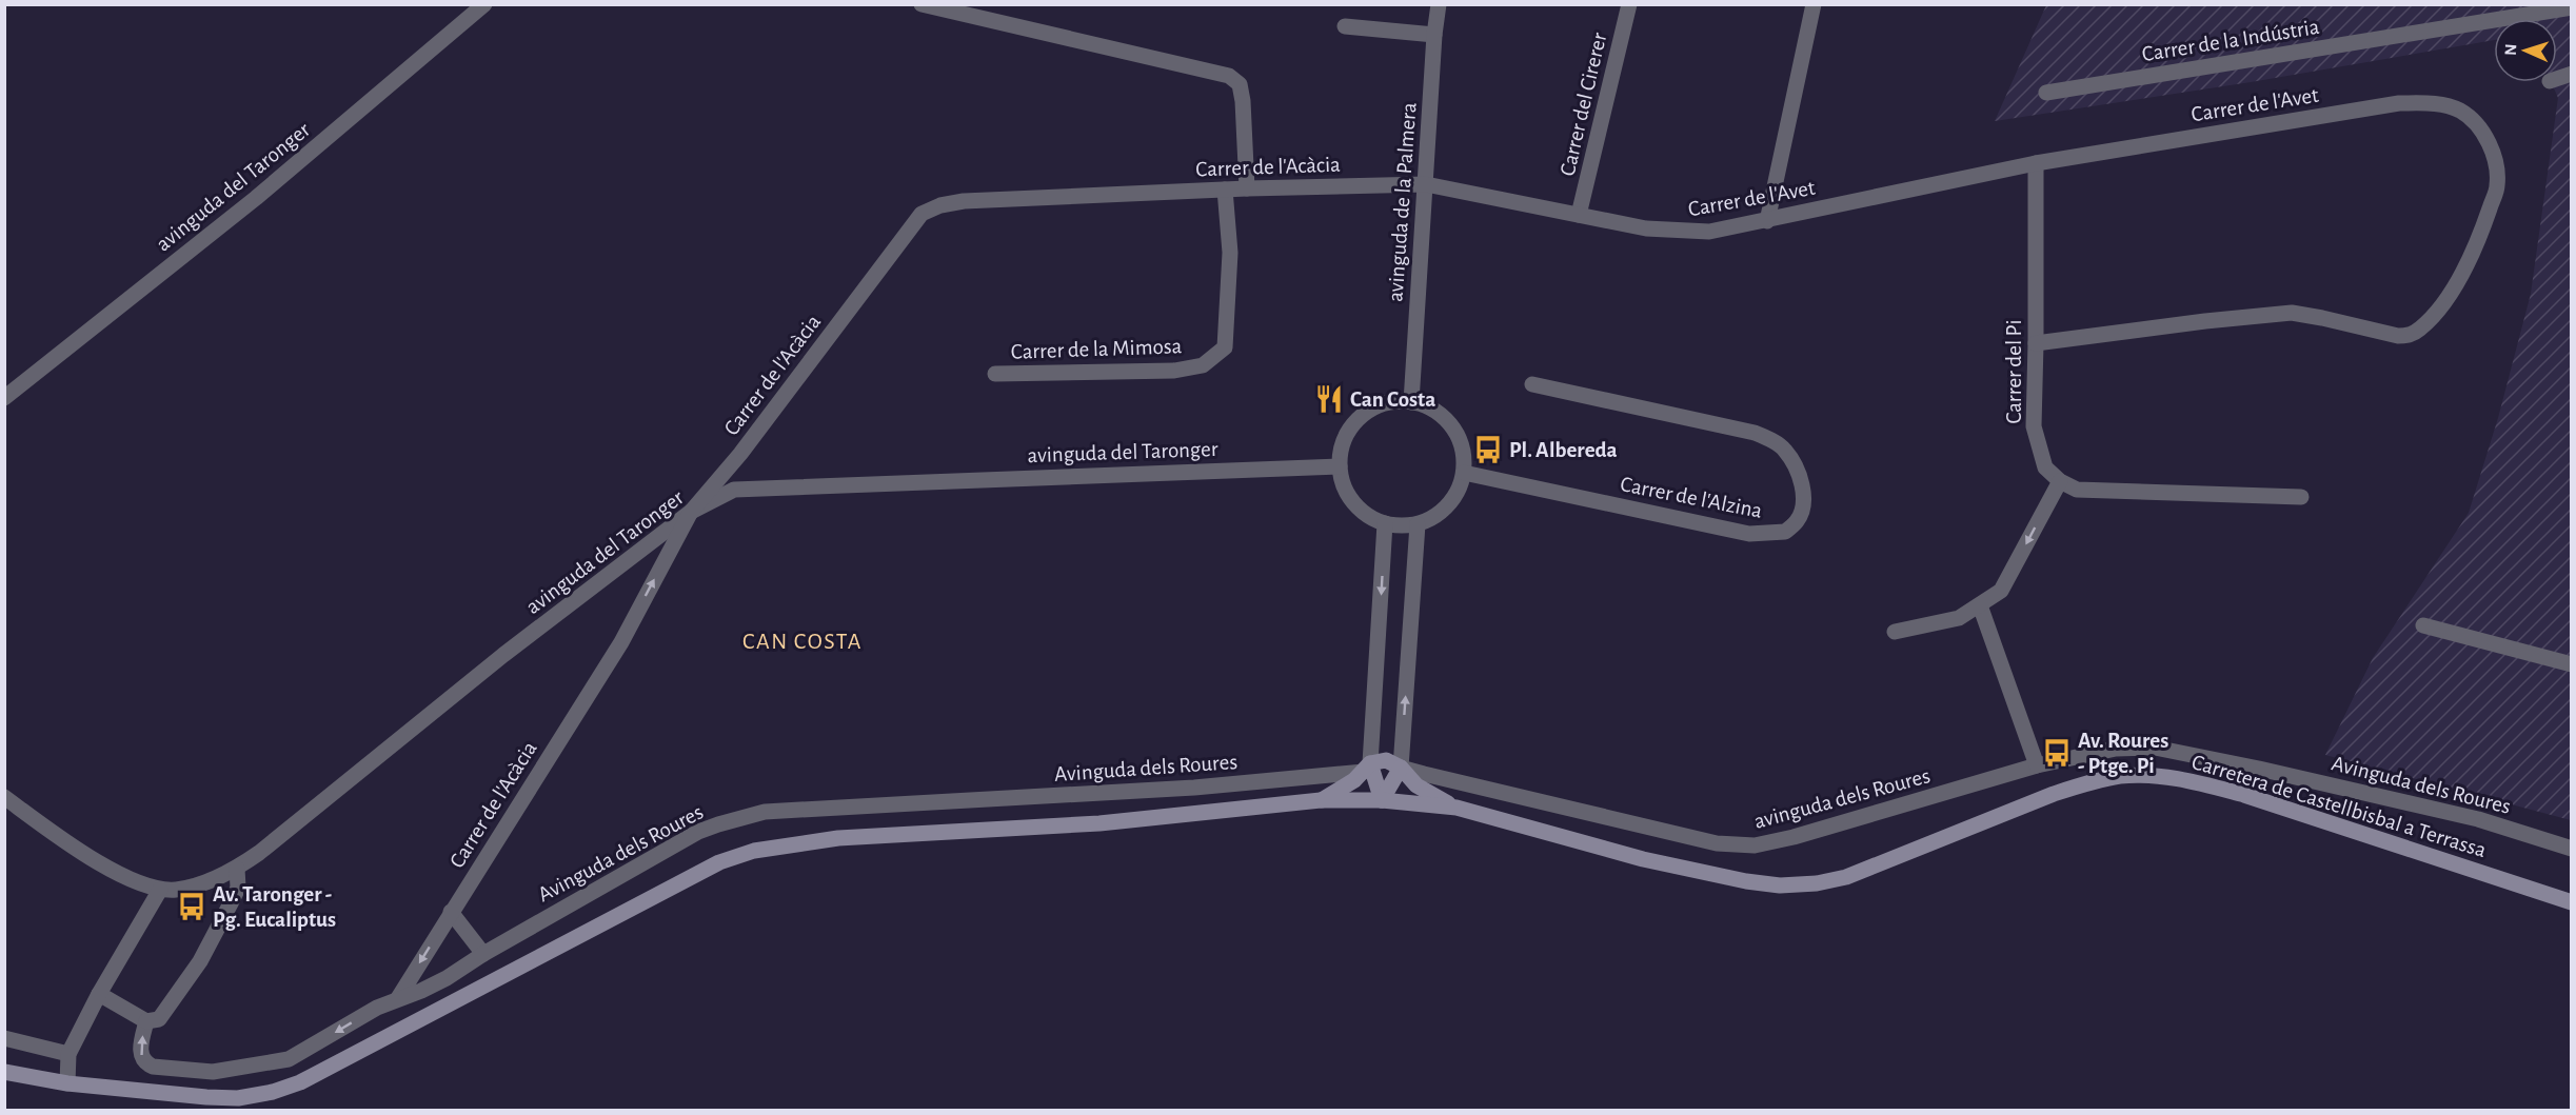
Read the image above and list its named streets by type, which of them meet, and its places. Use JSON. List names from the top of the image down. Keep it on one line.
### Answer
{"streets":{"street":["Carrer de la Indústria","Carrer del Cirerer","Carrer de l'Avet","Carrer de l'Acàcia","avinguda del Taronger","avinguda de la Palmera","Carrer de la Mimosa","Carrer del Pi","Carrer de l'Alzina","Avinguda dels Roures","avinguda dels Roures","Carretera de Castellbisbal a Terrassa"]},"crossings":[["Carrer del Cirerer","Carrer de l'Avet"],["Carrer de l'Avet","Carrer de l'Acàcia"],["Carrer de l'Avet","avinguda de la Palmera"],["Carrer de l'Avet","Carrer del Pi"],["Carrer de l'Acàcia","avinguda del Taronger"],["Carrer de l'Acàcia","avinguda de la Palmera"],["Carrer de l'Acàcia","Carrer de la Mimosa"],["Carrer de l'Acàcia","Avinguda dels Roures"],["avinguda del Taronger","avinguda de la Palmera"],["avinguda del Taronger","Carrer de l'Alzina"],["avinguda de la Palmera","Carrer de l'Alzina"],["Avinguda dels Roures","avinguda dels Roures"]],"districts":["CAN COSTA"],"places":{"restaurant":["Can Costa"],"bus stop":["Pl. Albereda","Av. Roures - Ptge. Pi","Av. Taronger - Pg. Eucaliptus"]},"north":"left"}
